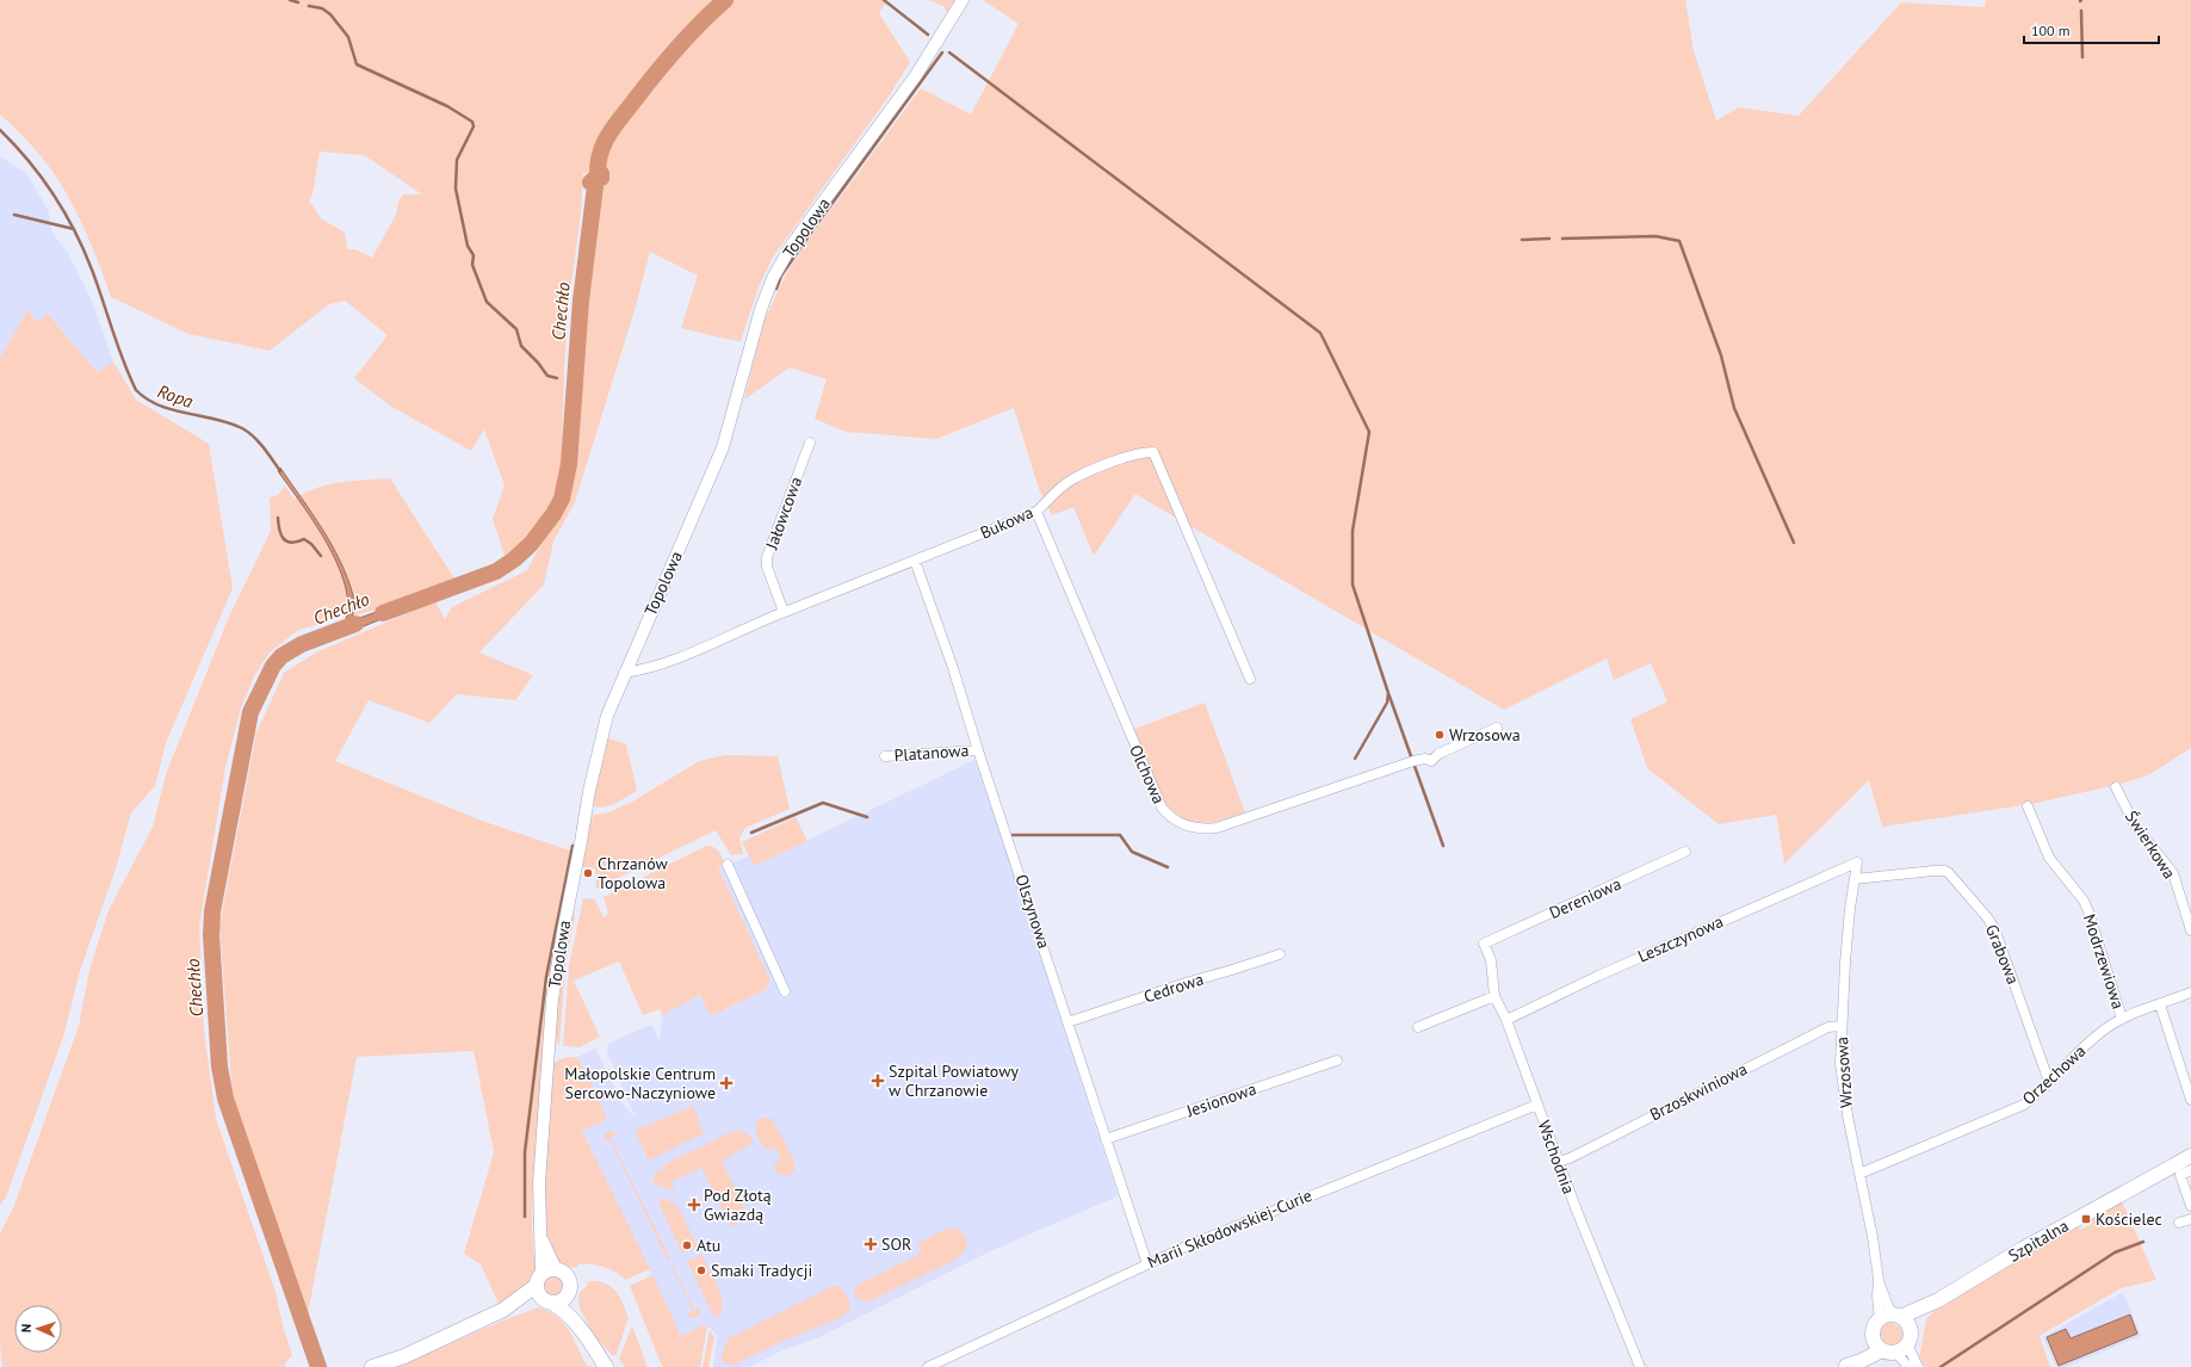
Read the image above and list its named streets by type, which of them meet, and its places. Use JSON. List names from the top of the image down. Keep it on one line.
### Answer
{"streets":{"main road":["Szpitalna"],"street":["Topolowa","Jałowcowa","Bukowa","Platanowa","Olchowa","Świerkowa","Dereniowa","Olszynowa","Leszczynowa","Grabowa","Modrzewiowa","Cedrowa","Wrzosowa","Orzechowa","Brzoskwiniowa","Jesionowa","Wschodnia","Marii Skłodowskiej-Curie"]},"crossings":[["Topolowa","Bukowa"],["Jałowcowa","Bukowa"],["Bukowa","Olchowa"],["Bukowa","Olszynowa"],["Platanowa","Olszynowa"],["Dereniowa","Wschodnia"],["Olszynowa","Cedrowa"],["Olszynowa","Jesionowa"],["Olszynowa","Marii Skłodowskiej-Curie"],["Leszczynowa","Wrzosowa"],["Leszczynowa","Wschodnia"],["Grabowa","Wrzosowa"],["Grabowa","Orzechowa"],["Modrzewiowa","Orzechowa"],["Wrzosowa","Orzechowa"],["Wrzosowa","Brzoskwiniowa"],["Wrzosowa","Szpitalna"],["Brzoskwiniowa","Wschodnia"],["Wschodnia","Marii Skłodowskiej-Curie"]],"water":["Chechło","Ropa"],"places":{"other":["Wrzosowa","Chrzanów Topolowa","Atu","Smaki Tradycji"],"health":["Szpital Powiatowy w Chrzanowie","Małopolskie Centrum Sercowo-Naczyniowe","Pod Złotą Gwiazdą","SOR"],"transit":["Kościelec"]},"scale_bar":"100 m","north":"left"}
